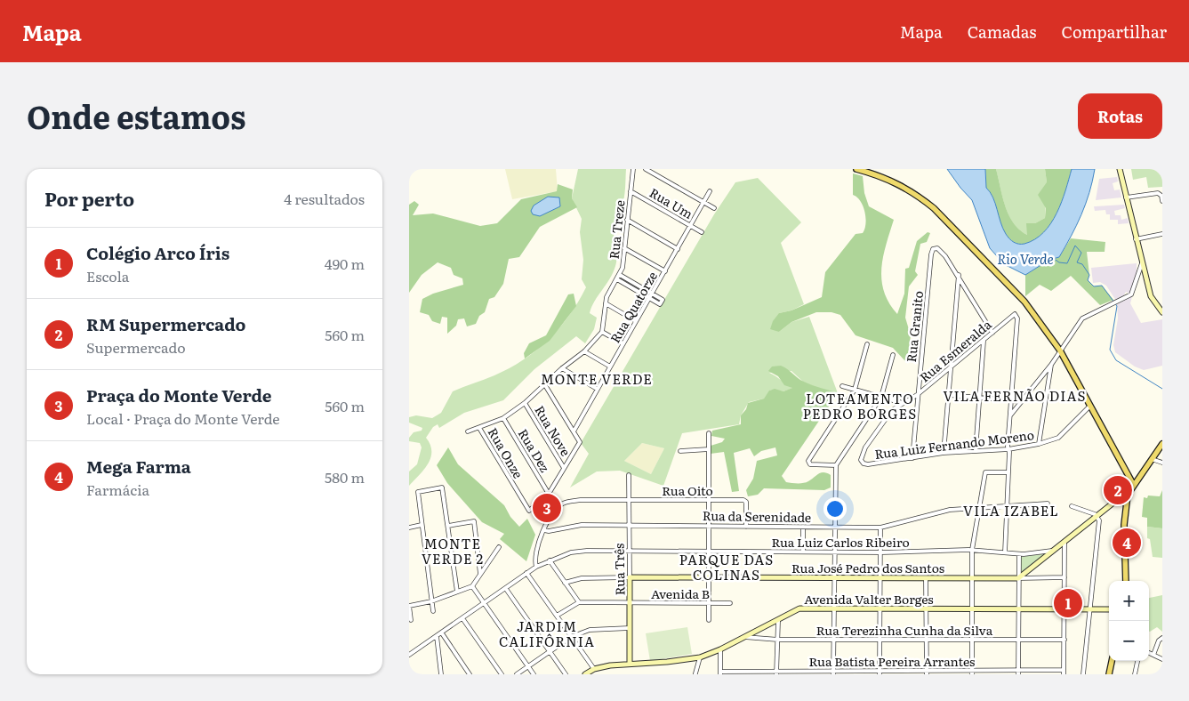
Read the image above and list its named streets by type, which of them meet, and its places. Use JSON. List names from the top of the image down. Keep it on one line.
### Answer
{"streets":{"street":["Rua Um","Rua Treze","Rua Quatorze","Rua Granito","Rua Esmeralda","Rua Nove","Rua Luiz Fernando Moreno","Rua Dez","Rua Onze","Rua Oito","Rua da Serenidade","Rua Luiz Carlos Ribeiro","Rua José Pedro dos Santos","Rua Três","Avenida B","Avenida Valter Borges","Rua Terezinha Cunha da Silva","Rua Batista Pereira Arrantes"]},"crossings":[["Rua Um","Rua Treze"],["Rua Um","Rua Quatorze"],["Rua Granito","Rua Esmeralda"],["Rua Granito","Rua Luiz Fernando Moreno"],["Rua Esmeralda","Rua Luiz Fernando Moreno"],["Rua Oito","Rua da Serenidade"],["Rua Oito","Rua Três"],["Rua da Serenidade","Rua Três"],["Rua Luiz Carlos Ribeiro","Rua Três"],["Rua José Pedro dos Santos","Rua Três"],["Rua Três","Avenida B"],["Rua Três","Avenida Valter Borges"],["Avenida Valter Borges","Rua Terezinha Cunha da Silva"]],"districts":["MONTE VERDE","VILA FERNÃO DIAS","LOTEAMENTO PEDRO BORGES","VILA IZABEL","MONTE VERDE 2","PARQUE DAS COLINAS","JARDIM CALIFÔRNIA"],"water":["Rio Verde"],"page":{"header":"Mapa","nav":["Mapa","Camadas","Compartilhar"],"title":"Onde estamos","buttons":"Rotas","heading":["Por perto","4 resultados"],"list":[{"mark":"1","name":"Colégio Arco Íris","note":"Escola","value":"490 m"},{"mark":"2","name":"RM Supermercado","note":"Supermercado","value":"560 m"},{"mark":"3","name":"Praça do Monte Verde","note":"Local · Praça do Monte Verde","value":"560 m"},{"mark":"4","name":"Mega Farma","note":"Farmácia","value":"580 m"}],"pins":["2","3","4","1"],"map_buttons":["+","−"]}}
